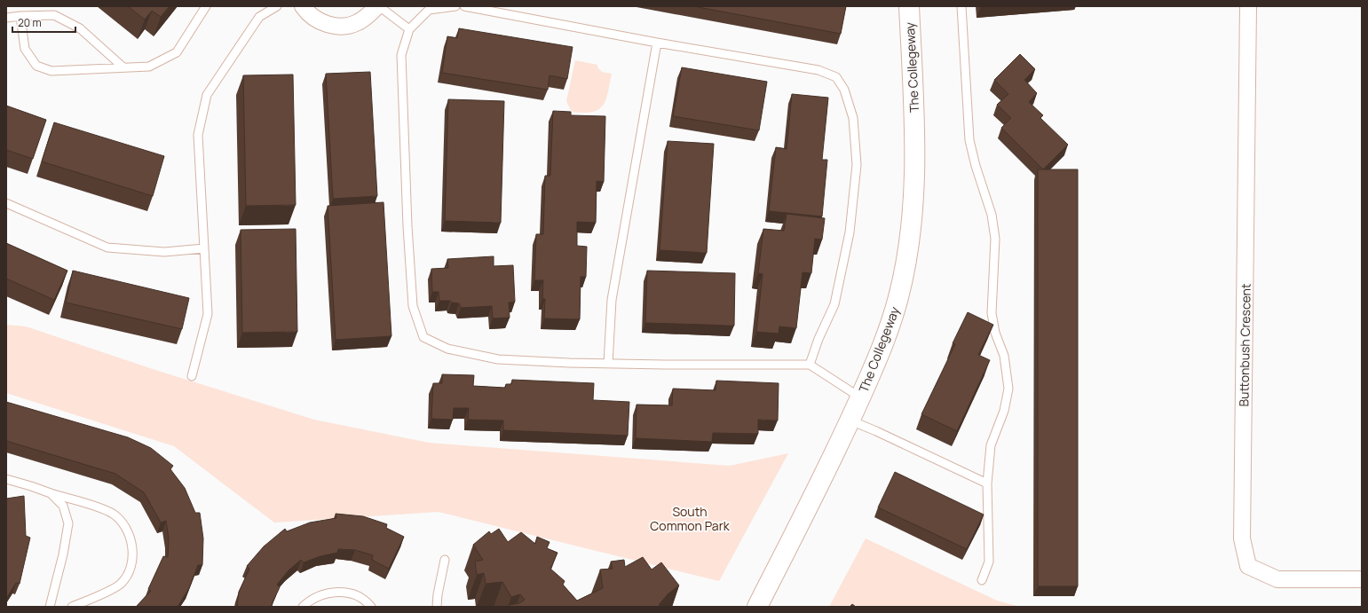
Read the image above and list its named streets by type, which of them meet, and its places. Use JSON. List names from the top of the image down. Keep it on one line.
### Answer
{"streets":{"street":["The Collegeway","Buttonbush Crescent"]},"parks":["South Common Park"],"scale_bar":"20 m"}
